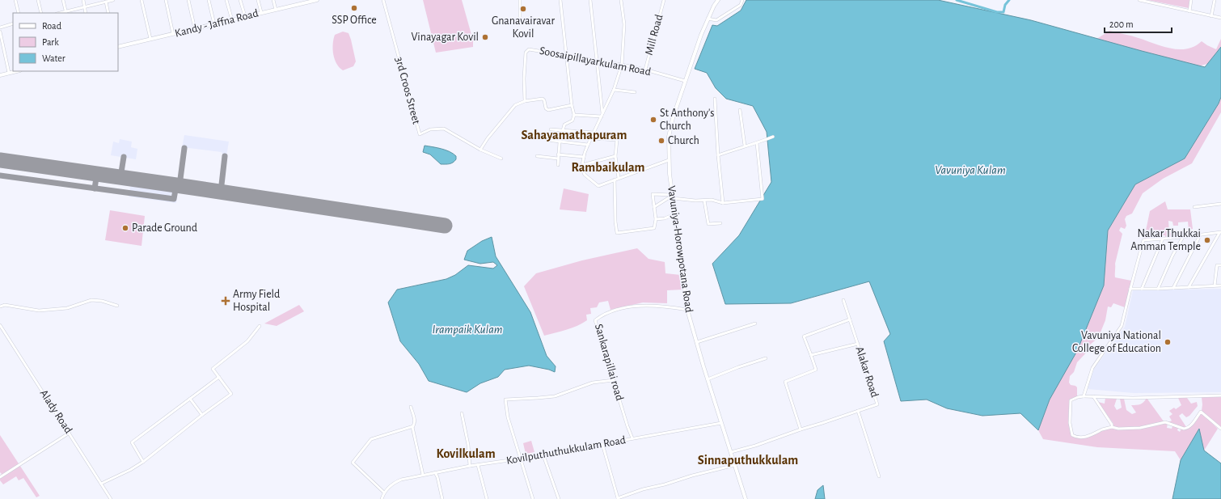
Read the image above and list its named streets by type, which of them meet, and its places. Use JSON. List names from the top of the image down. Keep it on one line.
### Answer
{"streets":{"highway":["Kandy - Jaffna Road","Vavuniya-Horowpotana Road"],"street":["Mill Road","Soosaipillayarkulam Road","3rd Croos Street","Sankarapillai road","Alakar Road","Alady Road","Kovilputhuthukkulam Road"]},"crossings":[["Mill Road","Soosaipillayarkulam Road"],["Soosaipillayarkulam Road","Vavuniya-Horowpotana Road"],["Vavuniya-Horowpotana Road","Sankarapillai road"],["Vavuniya-Horowpotana Road","Alakar Road"],["Vavuniya-Horowpotana Road","Kovilputhuthukkulam Road"],["Sankarapillai road","Kovilputhuthukkulam Road"]],"districts":["Sahayamathapuram","Rambaikulam","Kovilkulam","Sinnaputhukkulam"],"water":["Vavuniya Kulam","Irampaik Kulam"],"places":{"other":["SSP Office","Gnanavairavar Kovil","Vinayagar Kovil","St Anthony's Church","Church","Parade Ground","Nakar Thukkai Amman Temple","Vavuniya National College of Education"],"health":["Army Field Hospital"]},"legend":["Road","Park","Water"],"scale_bar":"200 m"}
